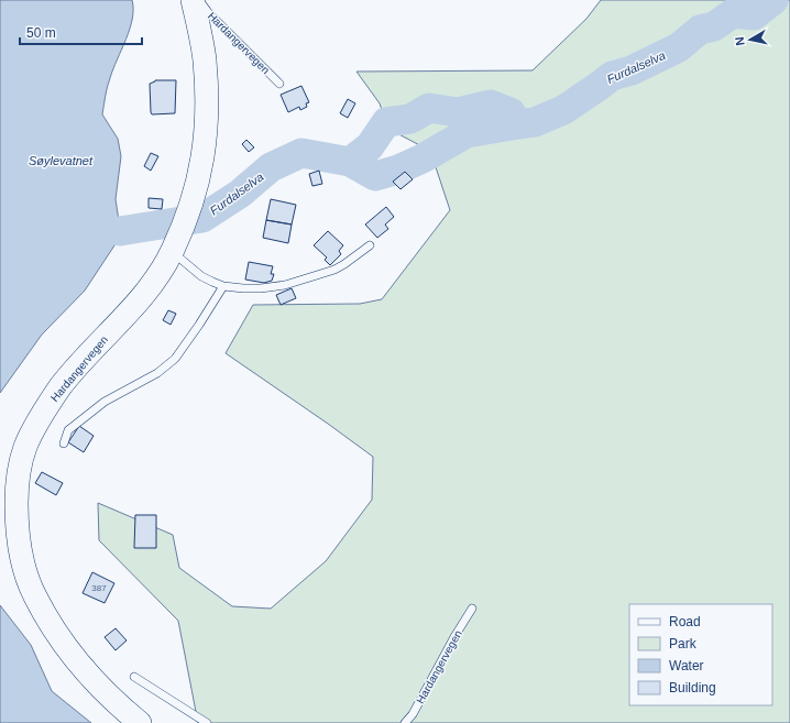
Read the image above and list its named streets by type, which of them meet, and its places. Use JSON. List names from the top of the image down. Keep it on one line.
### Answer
{"streets":{"main road":["Hardangervegen"]},"water":["Furdalselva","Søylevatnet"],"house_numbers":["387"],"legend":["Road","Park","Water","Building"],"scale_bar":"50 m","north":"left"}
